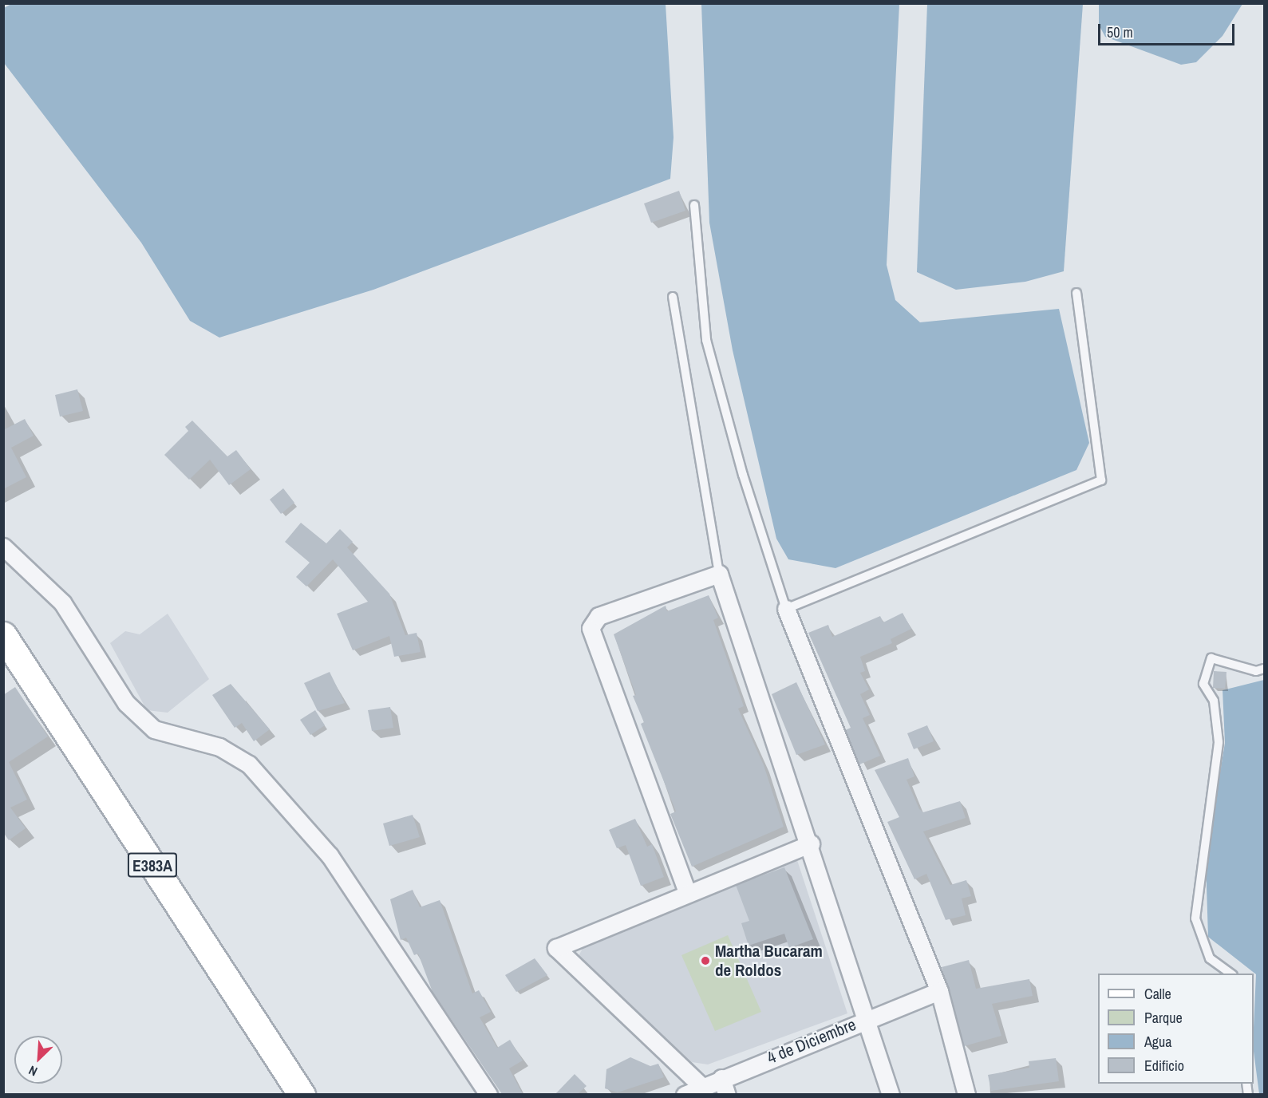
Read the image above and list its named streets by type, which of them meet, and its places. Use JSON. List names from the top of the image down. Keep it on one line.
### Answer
{"streets":{"main road":["E383A"],"street":["4 de Diciembre"]},"places":["Martha Bucaram de Roldos"],"legend":["Calle","Parque","Agua","Edificio"],"scale_bar":"50 m","north":"bottom left"}
